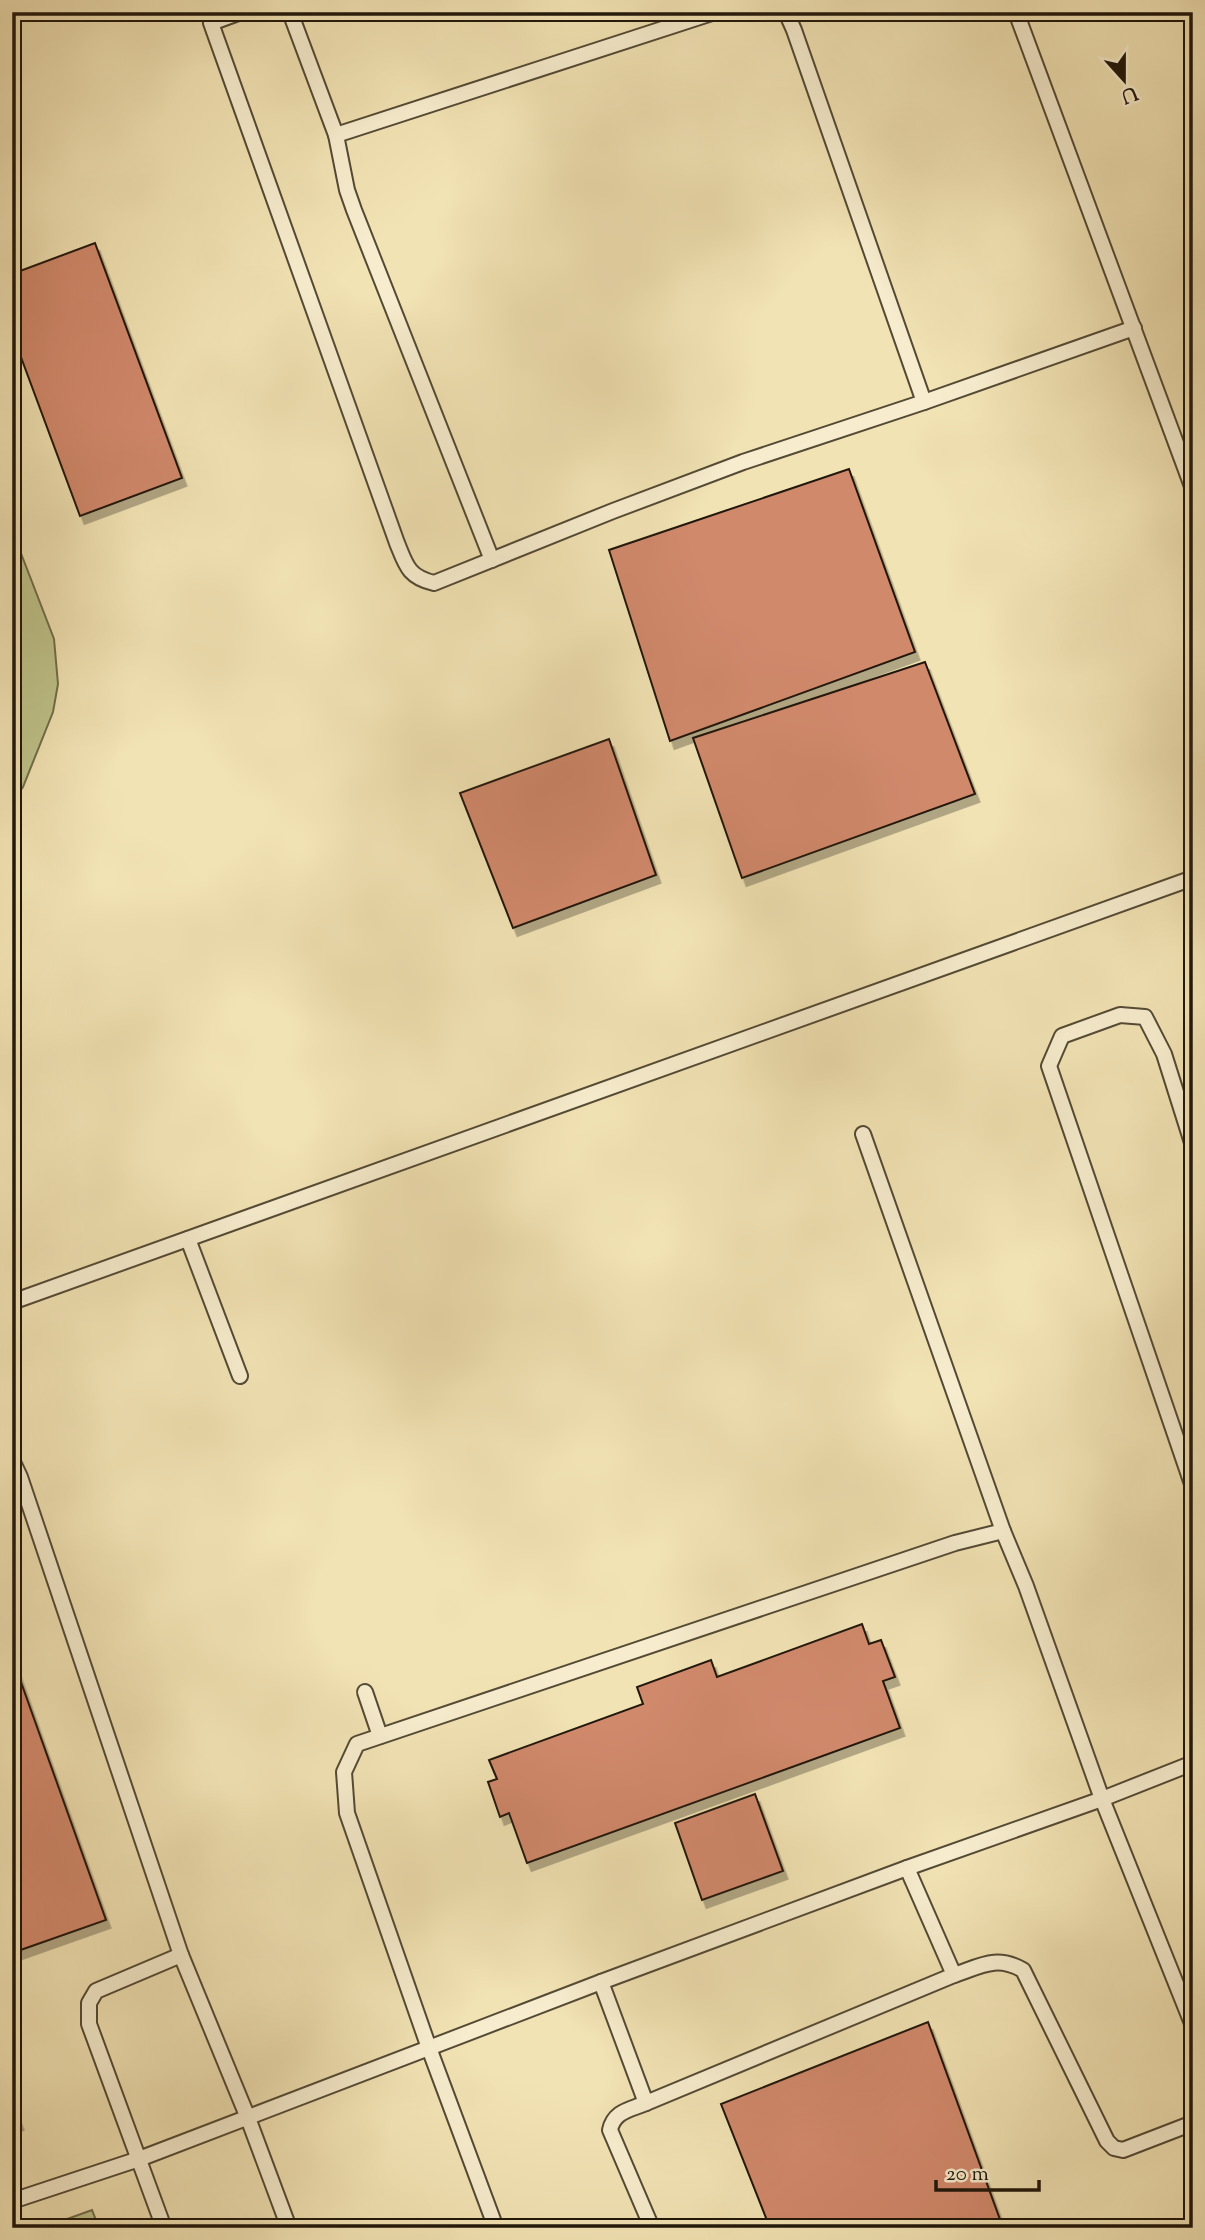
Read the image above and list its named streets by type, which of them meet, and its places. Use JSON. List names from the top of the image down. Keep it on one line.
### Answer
{"scale_bar":"20 m","north":"bottom"}
